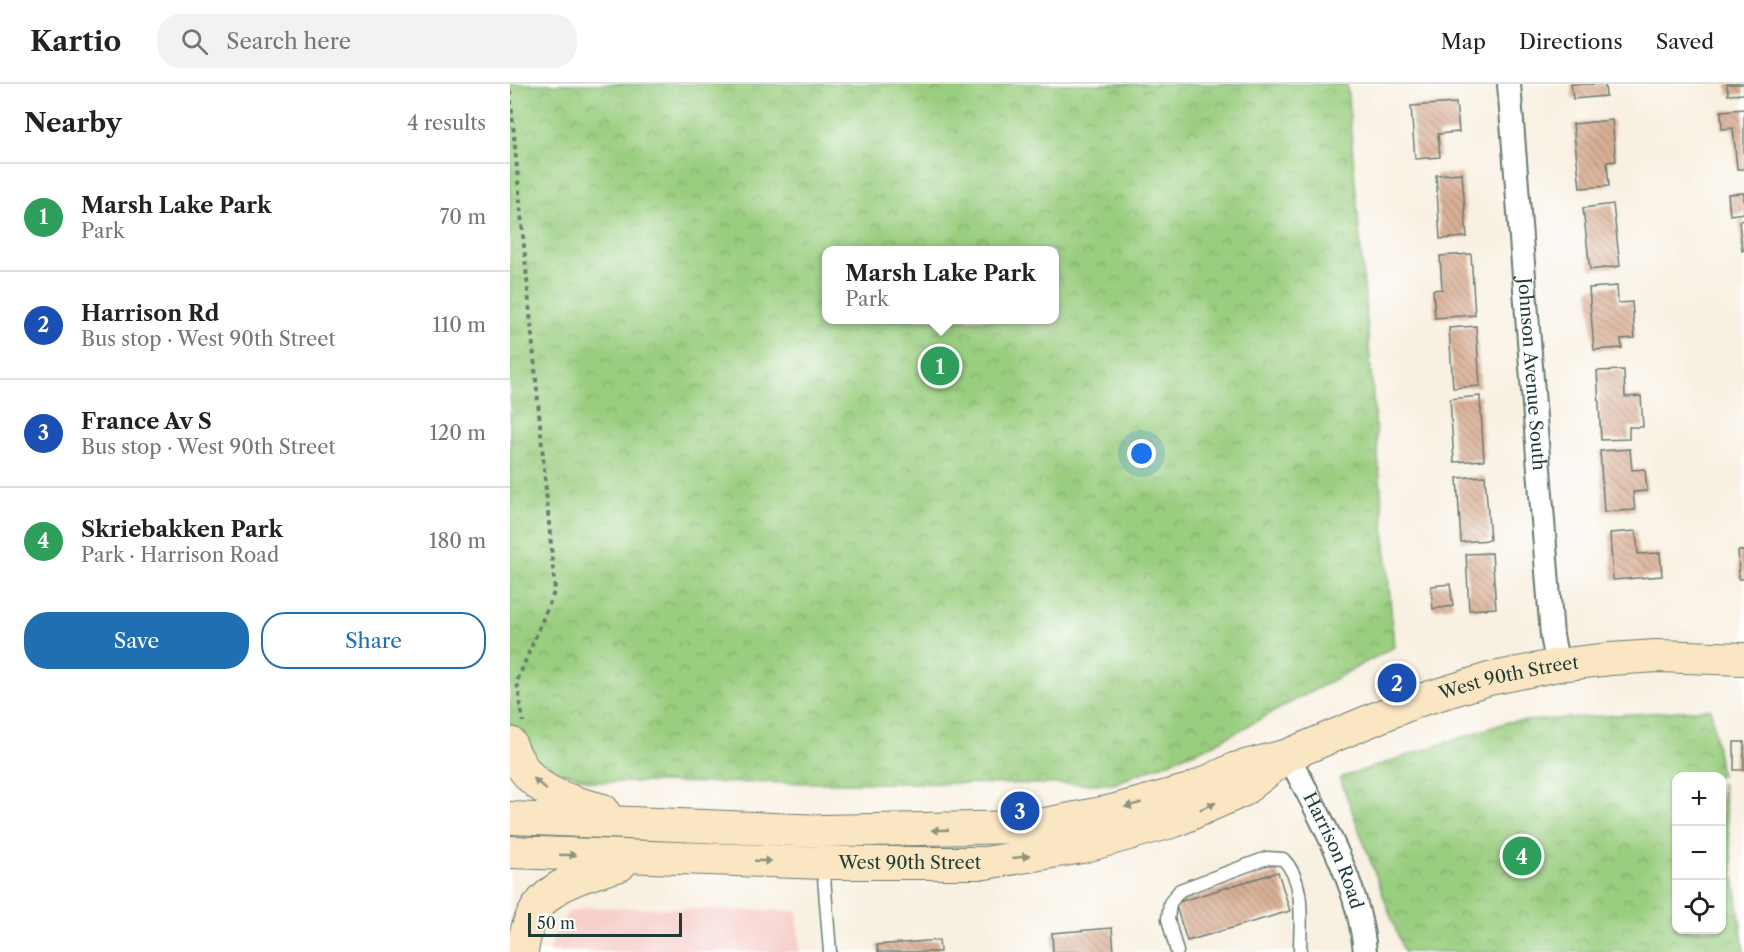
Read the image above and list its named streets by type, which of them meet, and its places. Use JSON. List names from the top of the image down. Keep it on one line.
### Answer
{"streets":{"street":["Johnson Avenue South","West 90th Street","Harrison Road"]},"crossings":[["Johnson Avenue South","West 90th Street"],["West 90th Street","Harrison Road"]],"scale_bar":"50 m","page":{"header":"Kartio","search":"Search here","nav":["Map","Directions","Saved"],"heading":["Nearby","4 results"],"list":[{"mark":"1","name":"Marsh Lake Park","note":"Park","value":"70 m"},{"mark":"2","name":"Harrison Rd","note":"Bus stop · West 90th Street","value":"110 m"},{"mark":"3","name":"France Av S","note":"Bus stop · West 90th Street","value":"120 m"},{"mark":"4","name":"Skriebakken Park","note":"Park · Harrison Road","value":"180 m"}],"popup":["Marsh Lake Park","Park"],"pins":["1","2","3","4"],"buttons":["Save","Share"],"map_buttons":["+","−"],"scale":"50 m"}}
